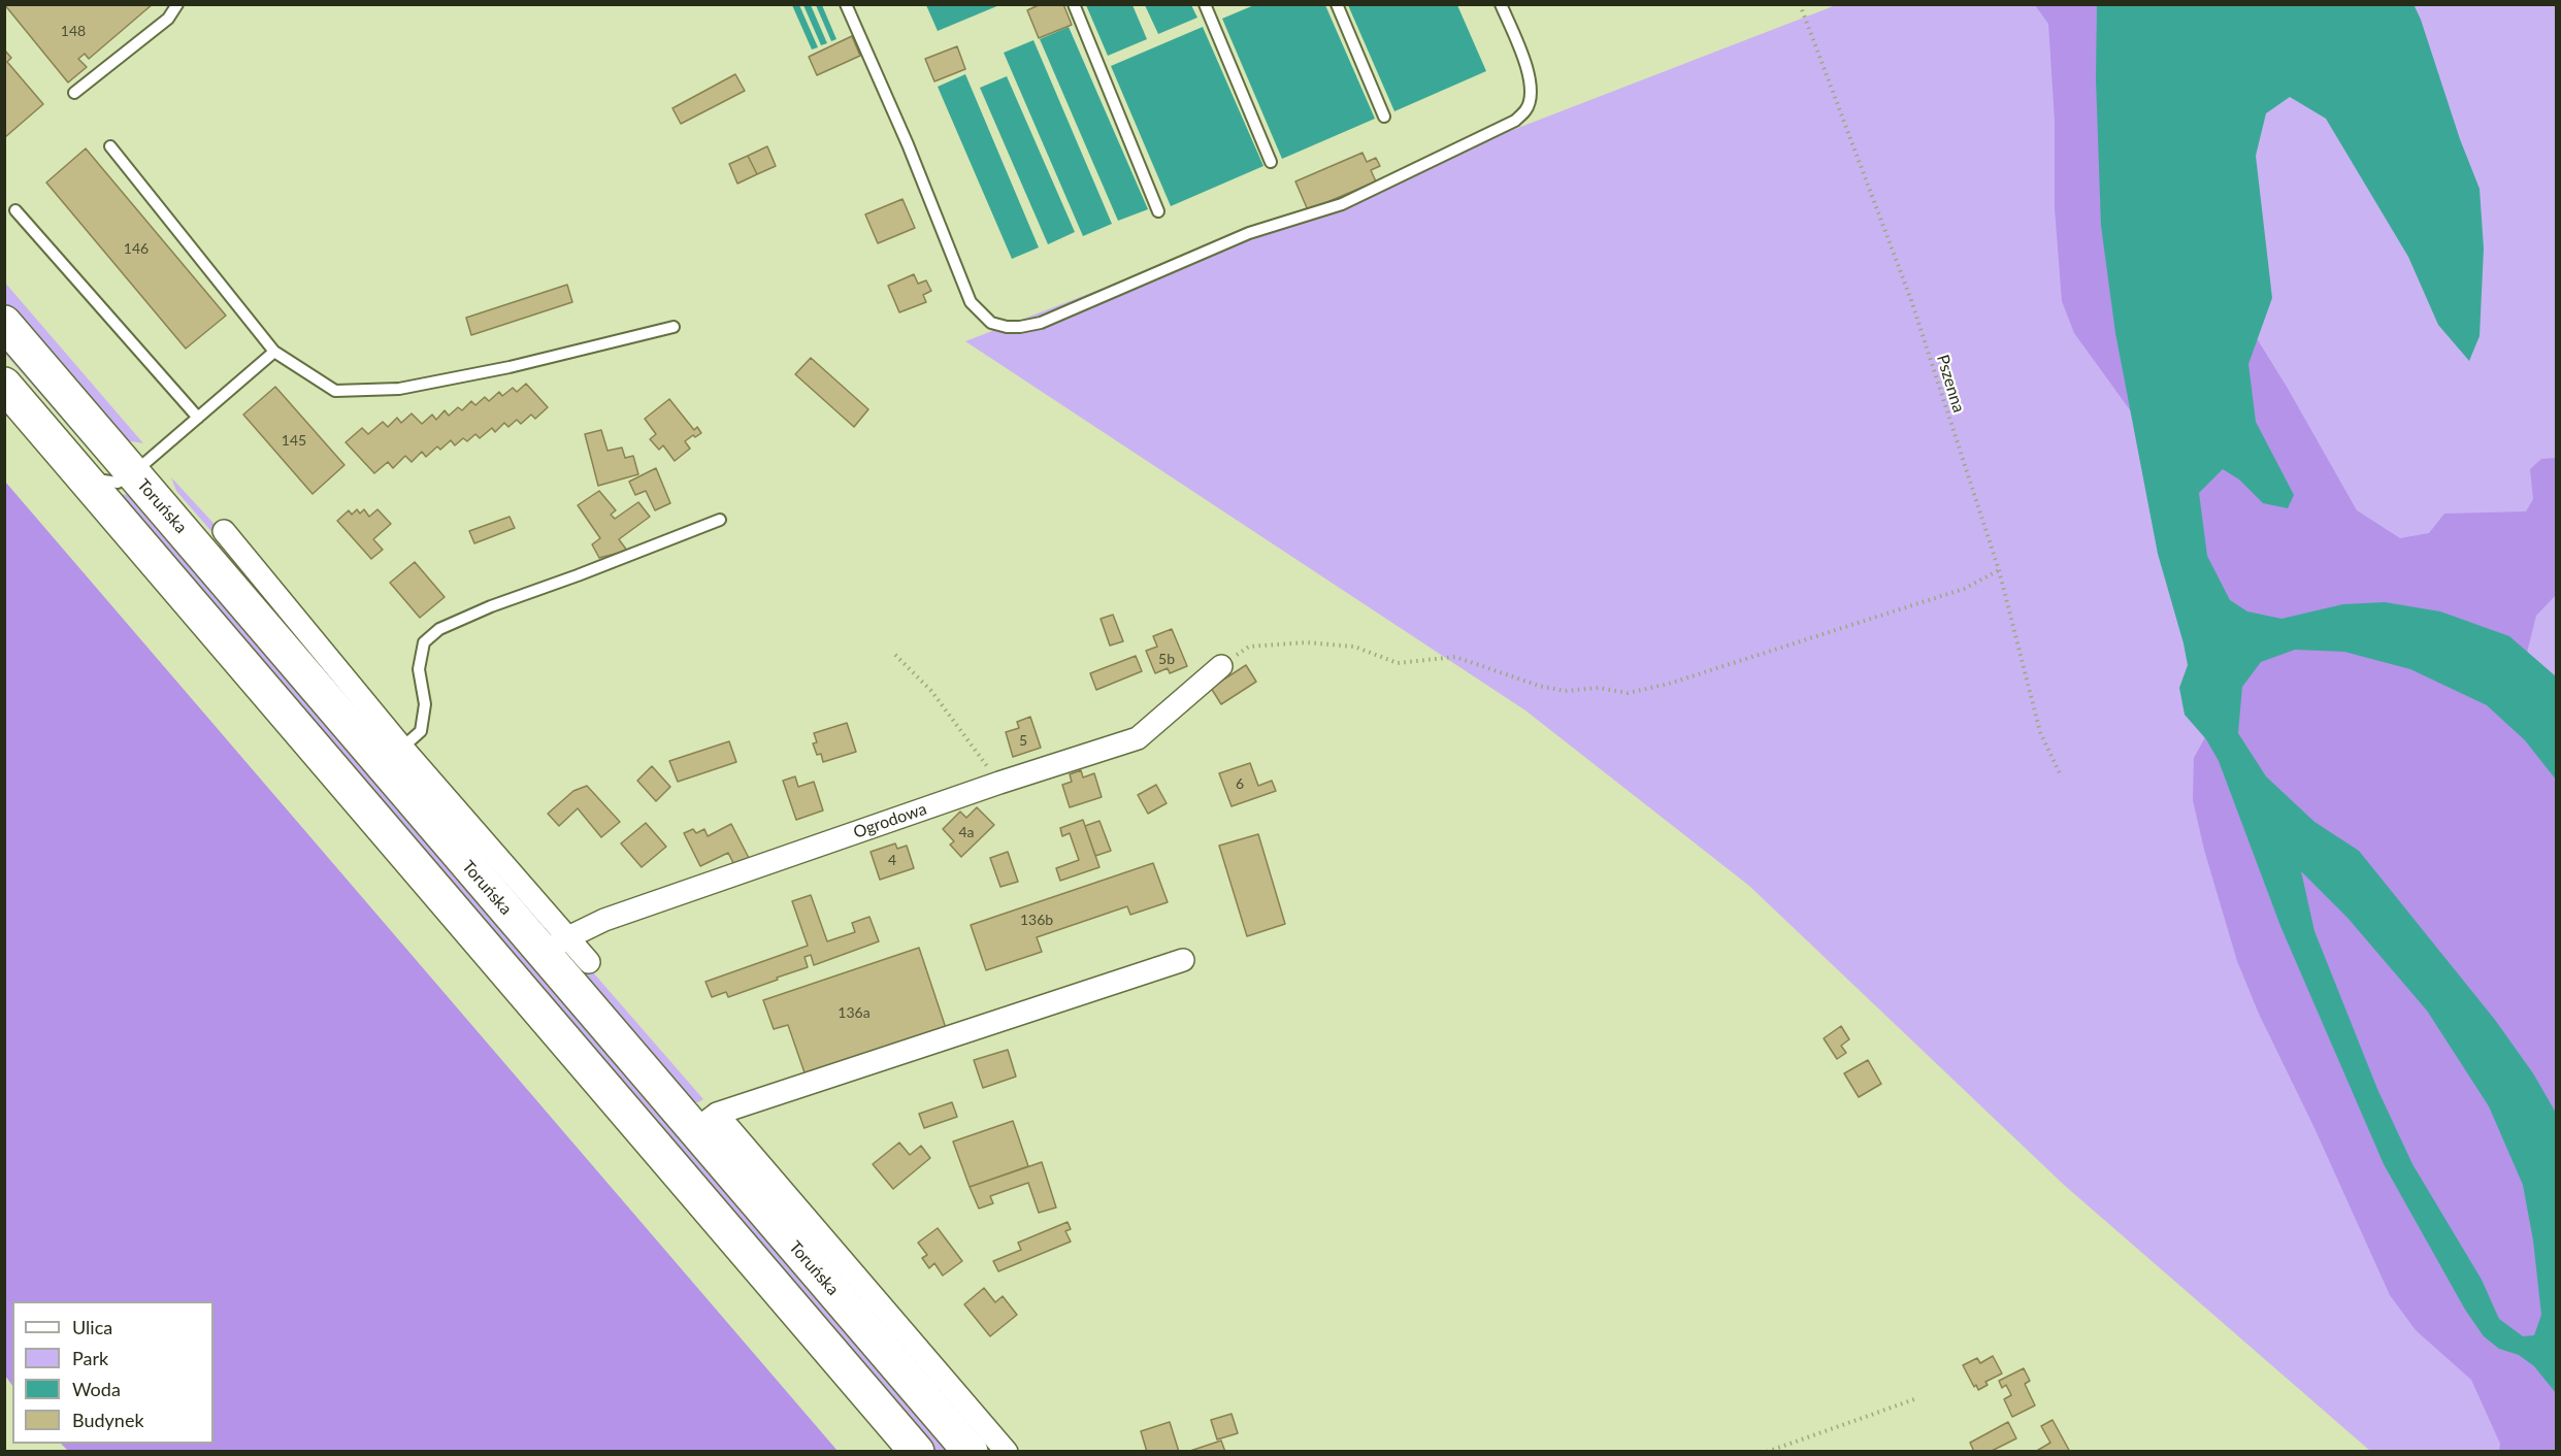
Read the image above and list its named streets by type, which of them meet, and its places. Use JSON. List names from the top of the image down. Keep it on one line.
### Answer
{"streets":{"main road":["Toruńska"],"street":["Ogrodowa"],"path":["Pszenna"]},"crossings":[["Toruńska","Ogrodowa"]],"house_numbers":["148","146","145","5b","5","6","4a","4","136b","136a"],"legend":["Ulica","Park","Woda","Budynek"]}
